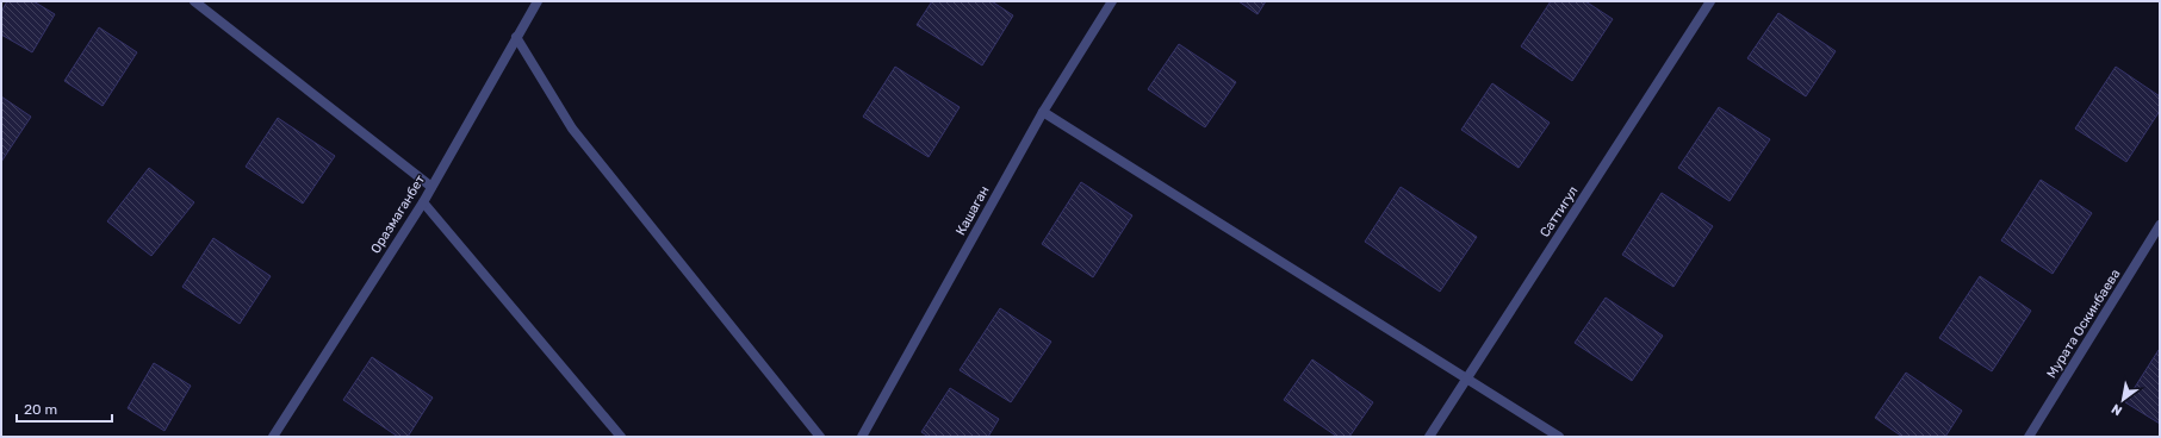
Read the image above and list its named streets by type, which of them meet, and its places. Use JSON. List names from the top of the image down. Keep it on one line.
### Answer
{"streets":{"street":["Кашаган","Саттигул","Оразмаганбет","Мурата Оскинбаева"]},"scale_bar":"20 m","north":"bottom left"}
